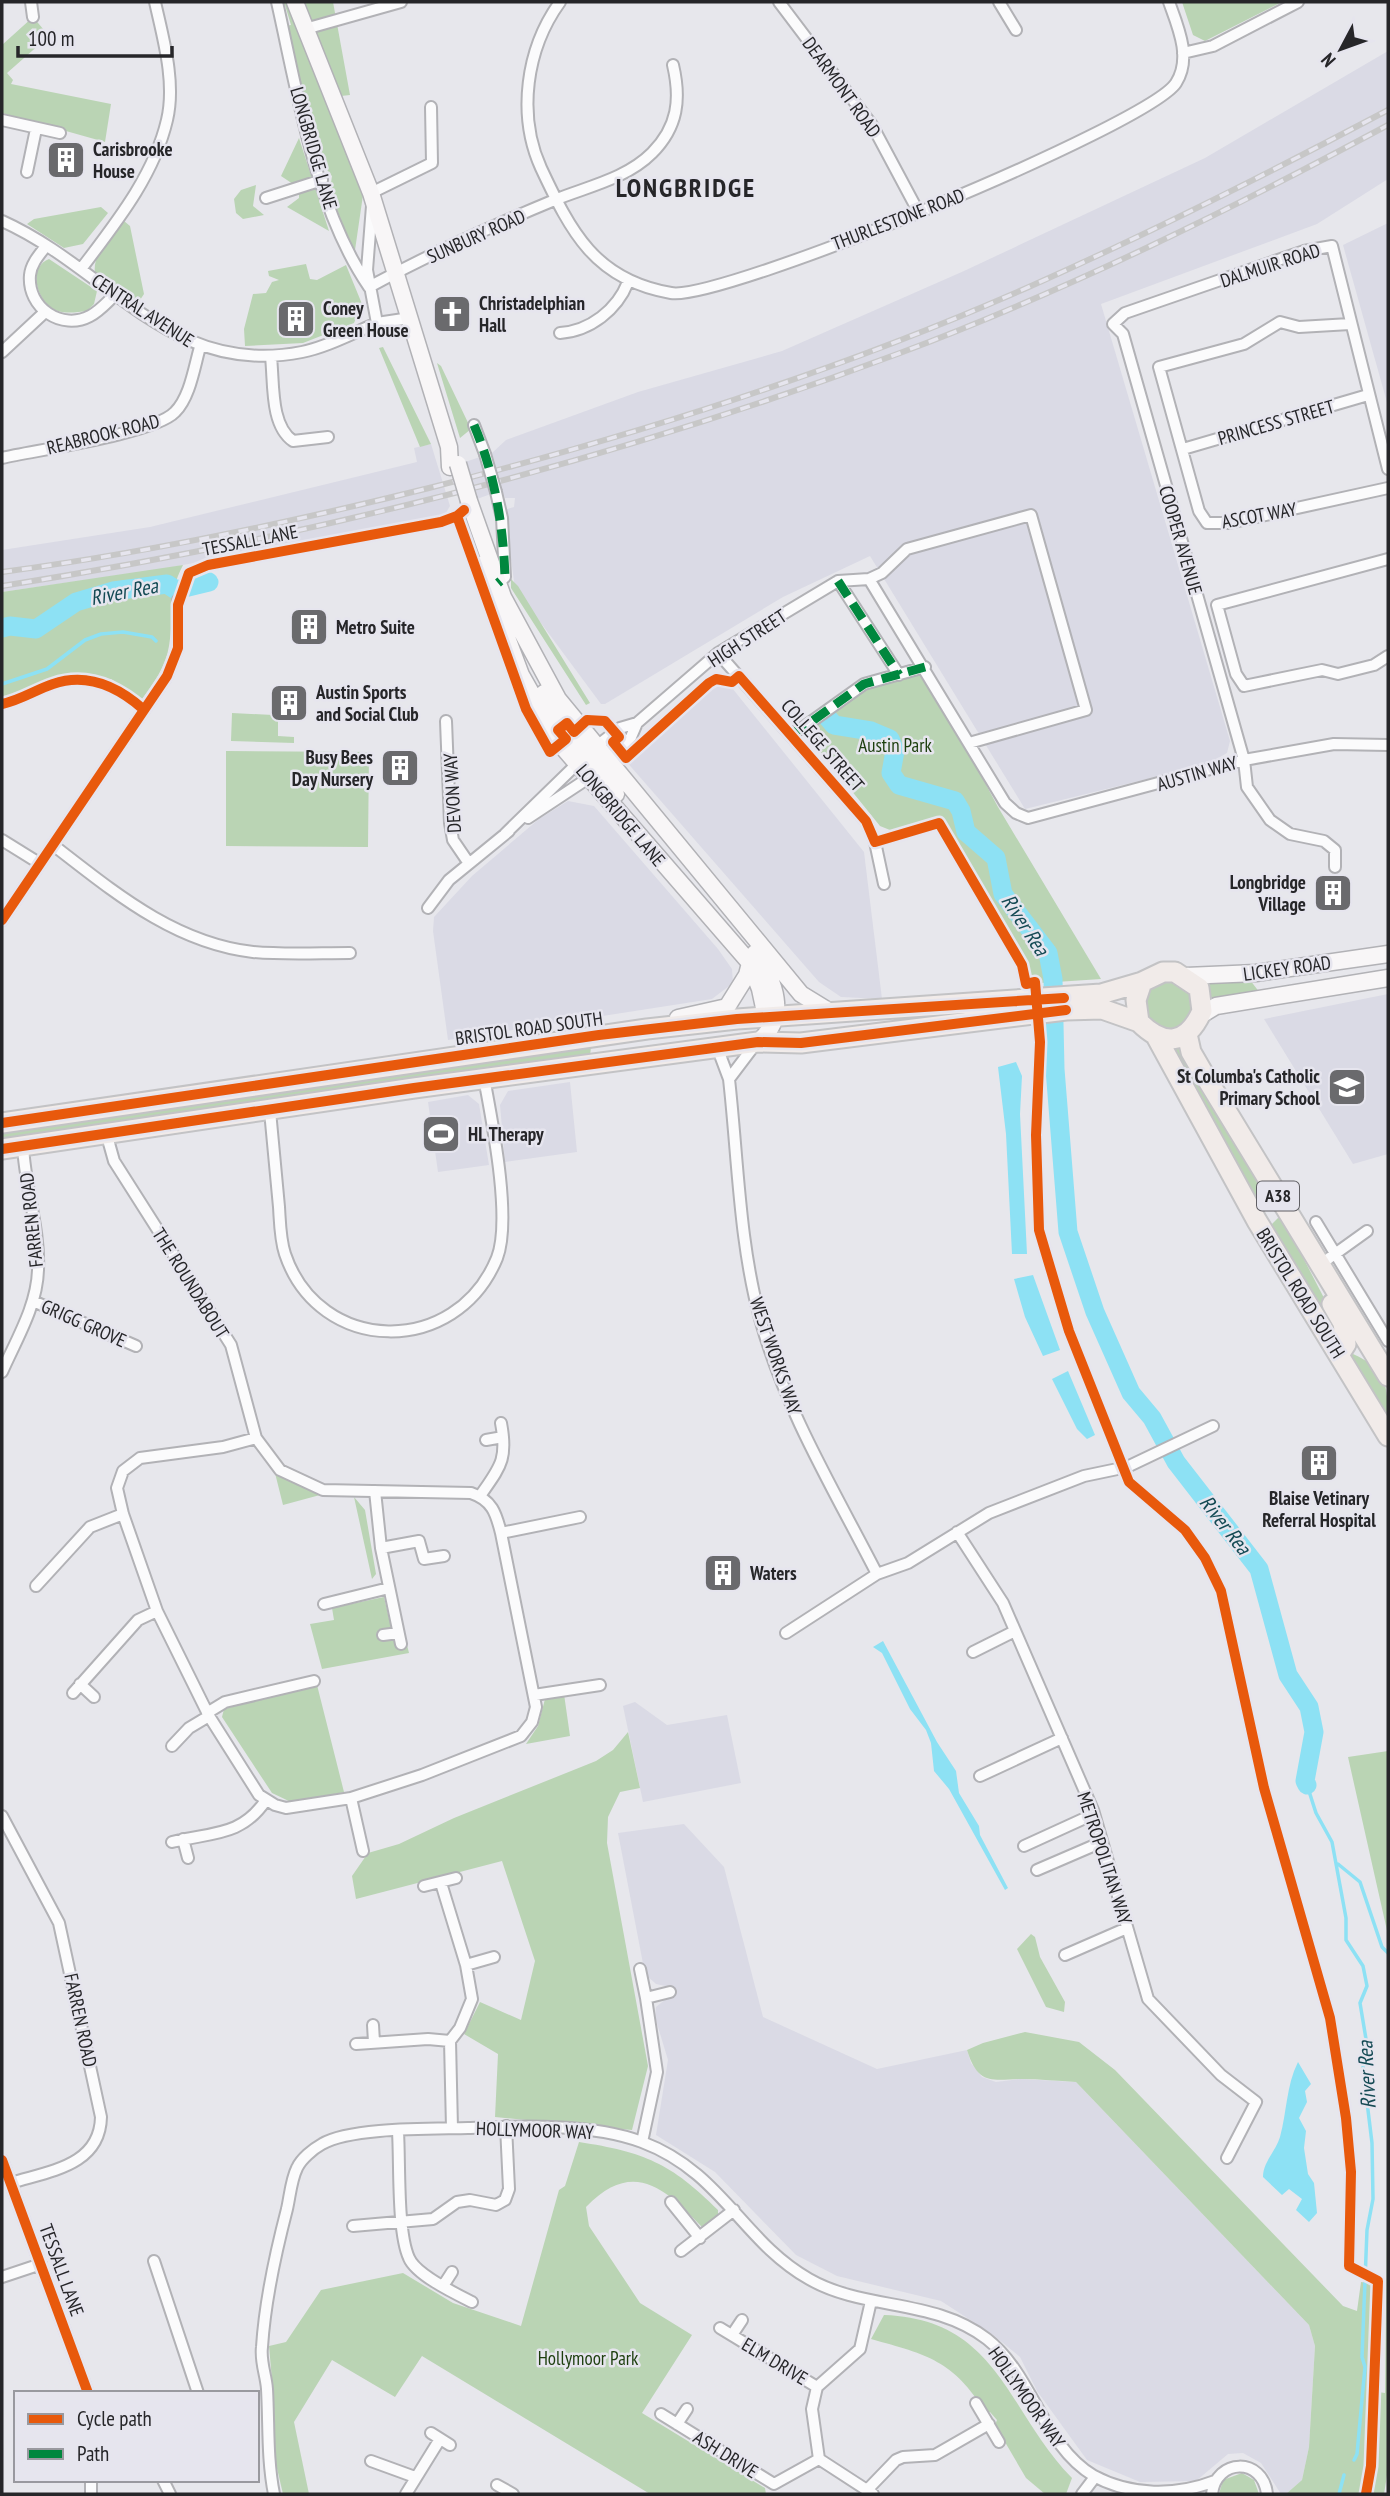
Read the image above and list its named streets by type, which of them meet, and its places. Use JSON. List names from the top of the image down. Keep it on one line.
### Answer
{"streets":{"highway":["BRISTOL ROAD SOUTH","A38"],"street":["DEARMONT ROAD","LONGBRIDGE LANE","THURLESTONE ROAD","SUNBURY ROAD","DALMUIR ROAD","CENTRAL AVENUE","PRINCESS STREET","REABROOK ROAD","ASCOT WAY","TESSALL LANE","COOPER AVENUE","HIGH STREET","COLLEGE STREET","AUSTIN WAY","DEVON WAY","LICKEY ROAD","FARREN ROAD","THE ROUNDABOUT","GRIGG GROVE","WEST WORKS WAY","METROPOLITAN WAY","HOLLYMOOR WAY","ELM DRIVE","ASH DRIVE"]},"crossings":[["DEARMONT ROAD","THURLESTONE ROAD"],["LONGBRIDGE LANE","SUNBURY ROAD"],["LONGBRIDGE LANE","CENTRAL AVENUE"],["LONGBRIDGE LANE","HIGH STREET"],["LONGBRIDGE LANE","DEVON WAY"],["LONGBRIDGE LANE","BRISTOL ROAD SOUTH"],["THURLESTONE ROAD","SUNBURY ROAD"],["DALMUIR ROAD","PRINCESS STREET"],["DALMUIR ROAD","ASCOT WAY"],["DALMUIR ROAD","COOPER AVENUE"],["CENTRAL AVENUE","REABROOK ROAD"],["PRINCESS STREET","ASCOT WAY"],["TESSALL LANE","FARREN ROAD"],["COOPER AVENUE","AUSTIN WAY"],["HIGH STREET","COLLEGE STREET"],["HIGH STREET","DEVON WAY"],["LICKEY ROAD","BRISTOL ROAD SOUTH"],["BRISTOL ROAD SOUTH","FARREN ROAD"],["BRISTOL ROAD SOUTH","THE ROUNDABOUT"],["BRISTOL ROAD SOUTH","WEST WORKS WAY"],["FARREN ROAD","GRIGG GROVE"]],"districts":["LONGBRIDGE"],"water":["River Rea"],"parks":["Austin Park","Hollymoor Park"],"places":{"building":["Carisbrooke House","Coney Green House","Metro Suite","Austin Sports and Social Club","Busy Bees Day Nursery","Longbridge Village","Blaise Vetinary Referral Hospital","Waters"],"church":["Christadelphian Hall"],"school or university":["St Columba's Catholic Primary School"],"sports":["HL Therapy"]},"legend":["Cycle path","Path"],"scale_bar":"100 m","north":"bottom left"}
